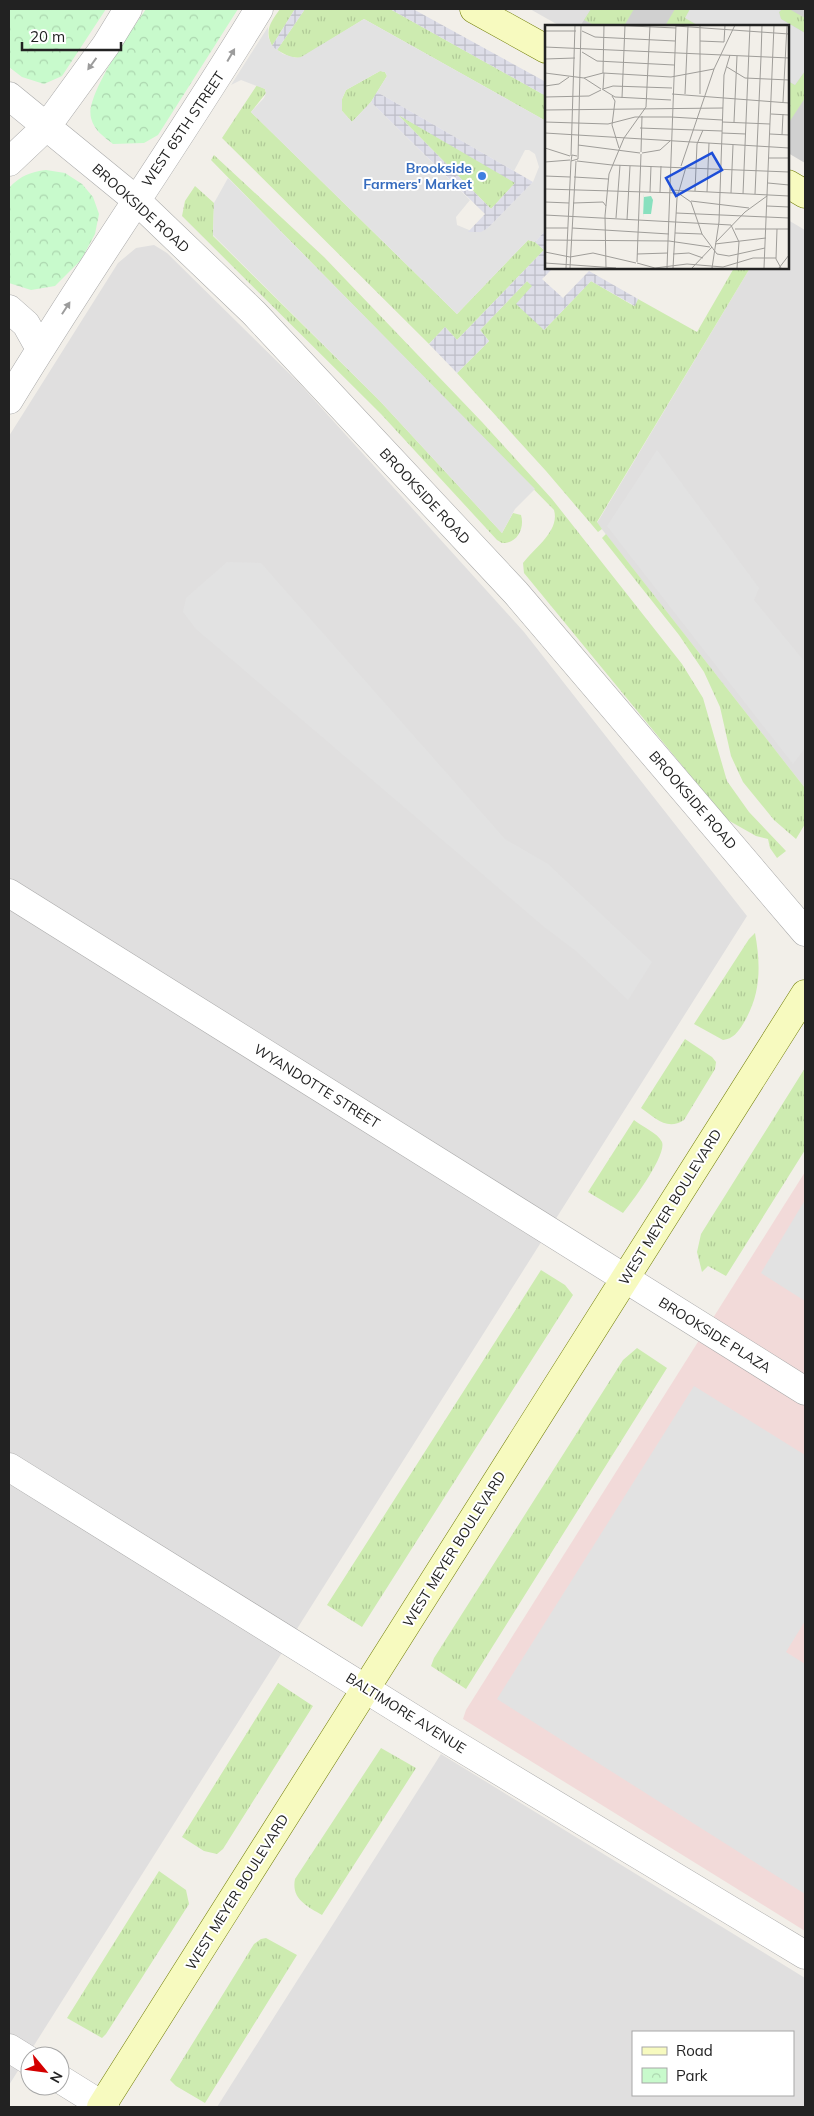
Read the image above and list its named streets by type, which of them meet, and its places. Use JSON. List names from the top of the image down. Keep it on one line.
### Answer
{"streets":{"main road":["WEST MEYER BOULEVARD"],"street":["WEST 65TH STREET","BROOKSIDE ROAD","WYANDOTTE STREET","BROOKSIDE PLAZA","BALTIMORE AVENUE"]},"crossings":[["WEST 65TH STREET","BROOKSIDE ROAD"],["WYANDOTTE STREET","WEST MEYER BOULEVARD"],["WYANDOTTE STREET","BROOKSIDE PLAZA"],["WEST MEYER BOULEVARD","BROOKSIDE PLAZA"],["WEST MEYER BOULEVARD","BALTIMORE AVENUE"]],"places":["Brookside Farmers' Market"],"legend":["Road","Park"],"scale_bar":"20 m","north":"bottom right"}
